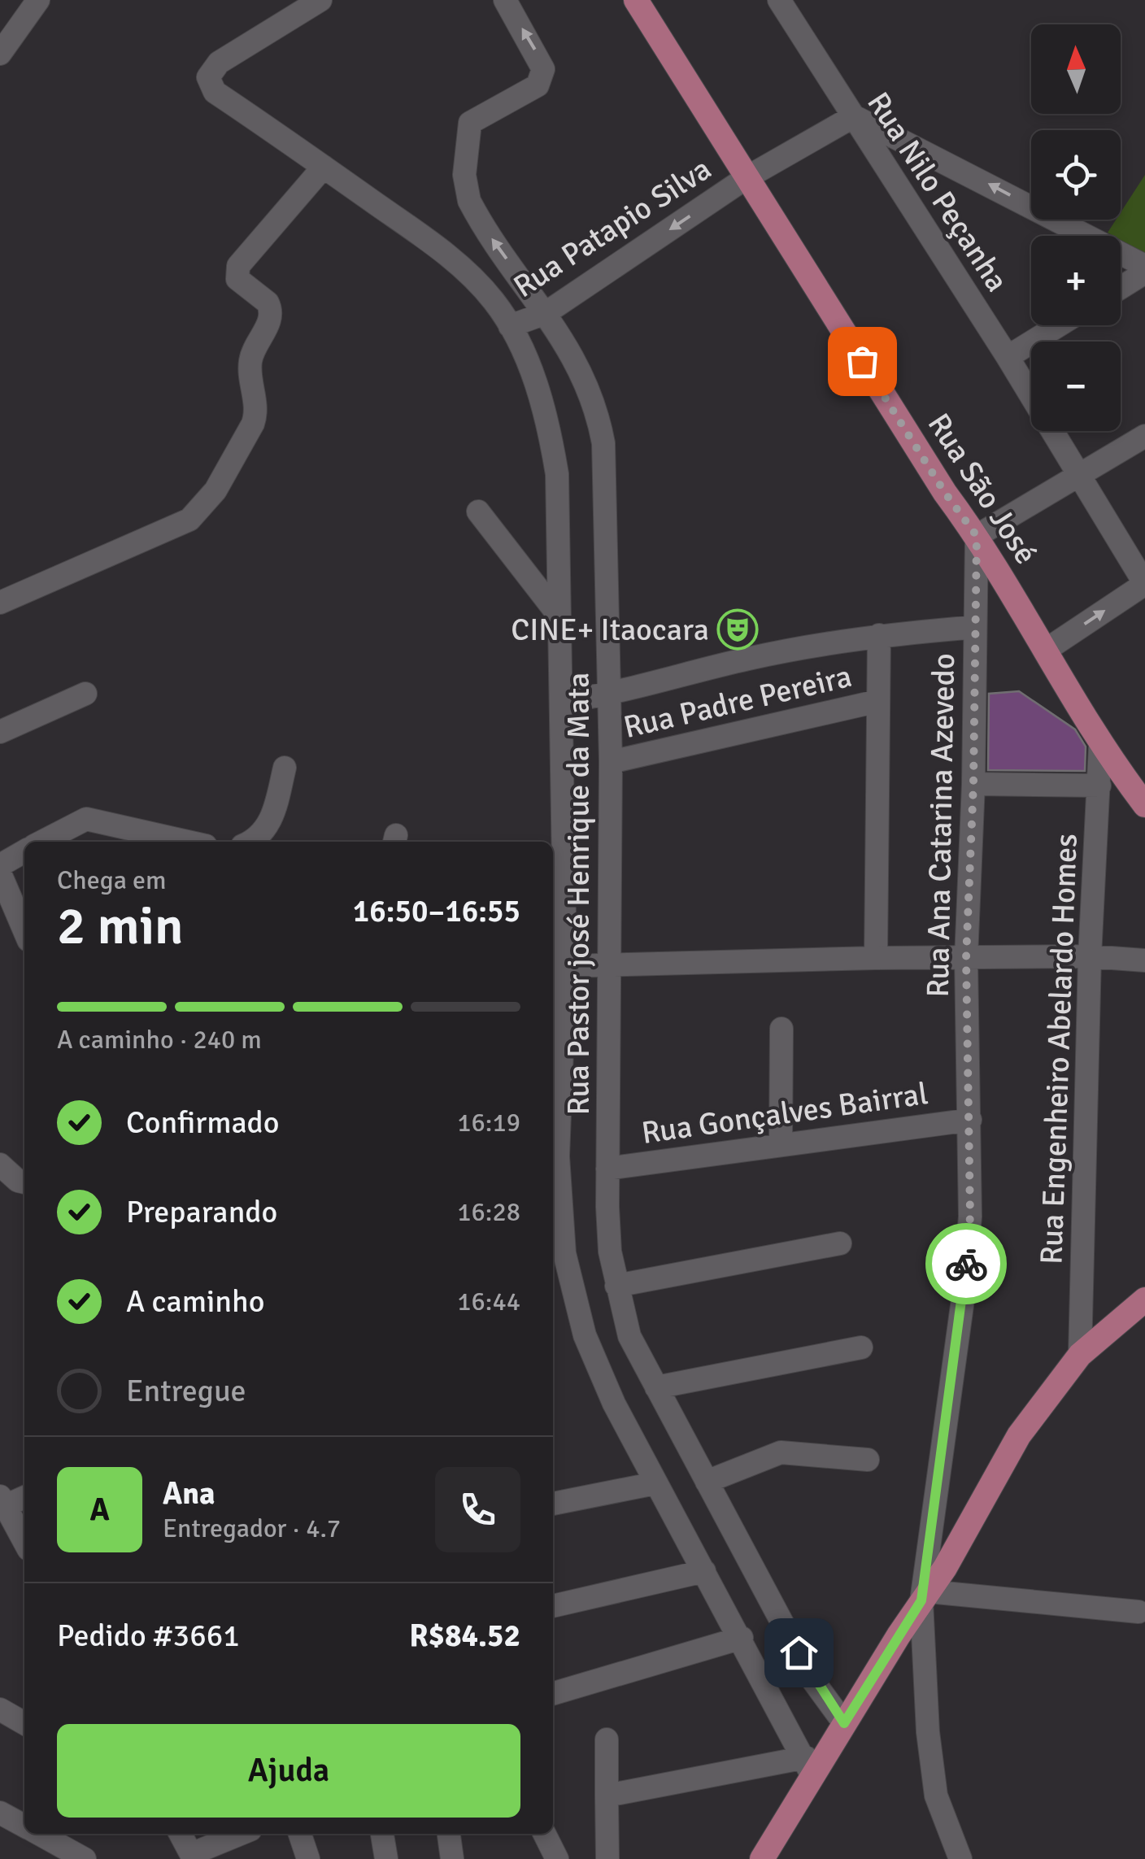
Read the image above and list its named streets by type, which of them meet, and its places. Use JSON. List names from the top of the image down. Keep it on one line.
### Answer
{"streets":{"main road":["Rua São José"],"street":["Rua Nilo Peçanha","Rua Patapio Silva","Rua Padre Pereira","Rua Ana Catarina Azevedo","Rua Pastor josé Henrique da Mata","Rua Engenheiro Abelardo Homes","Rua Gonçalves Bairral"]},"crossings":[["Rua Nilo Peçanha","Rua Patapio Silva"],["Rua Patapio Silva","Rua São José"],["Rua Patapio Silva","Rua Pastor josé Henrique da Mata"],["Rua São José","Rua Ana Catarina Azevedo"],["Rua São José","Rua Engenheiro Abelardo Homes"],["Rua Padre Pereira","Rua Pastor josé Henrique da Mata"],["Rua Ana Catarina Azevedo","Rua Gonçalves Bairral"],["Rua Pastor josé Henrique da Mata","Rua Gonçalves Bairral"]],"one_way":["Rua Patapio Silva"],"places":{"theatre":["CINE+ Itaocara"]},"north":"top","page":{"map_buttons":["+","−"],"heading":["2 min","Chega em","16:50–16:55"],"panel":["Ana","Entregador · 4.7","Pedido #3661","R$84.52"],"bar":"A caminho · 240 m","list":[["Confirmado","16:19"],["Preparando","16:28"],["A caminho","16:44"],"Entregue"],"round":"A","buttons":"Ajuda"}}
